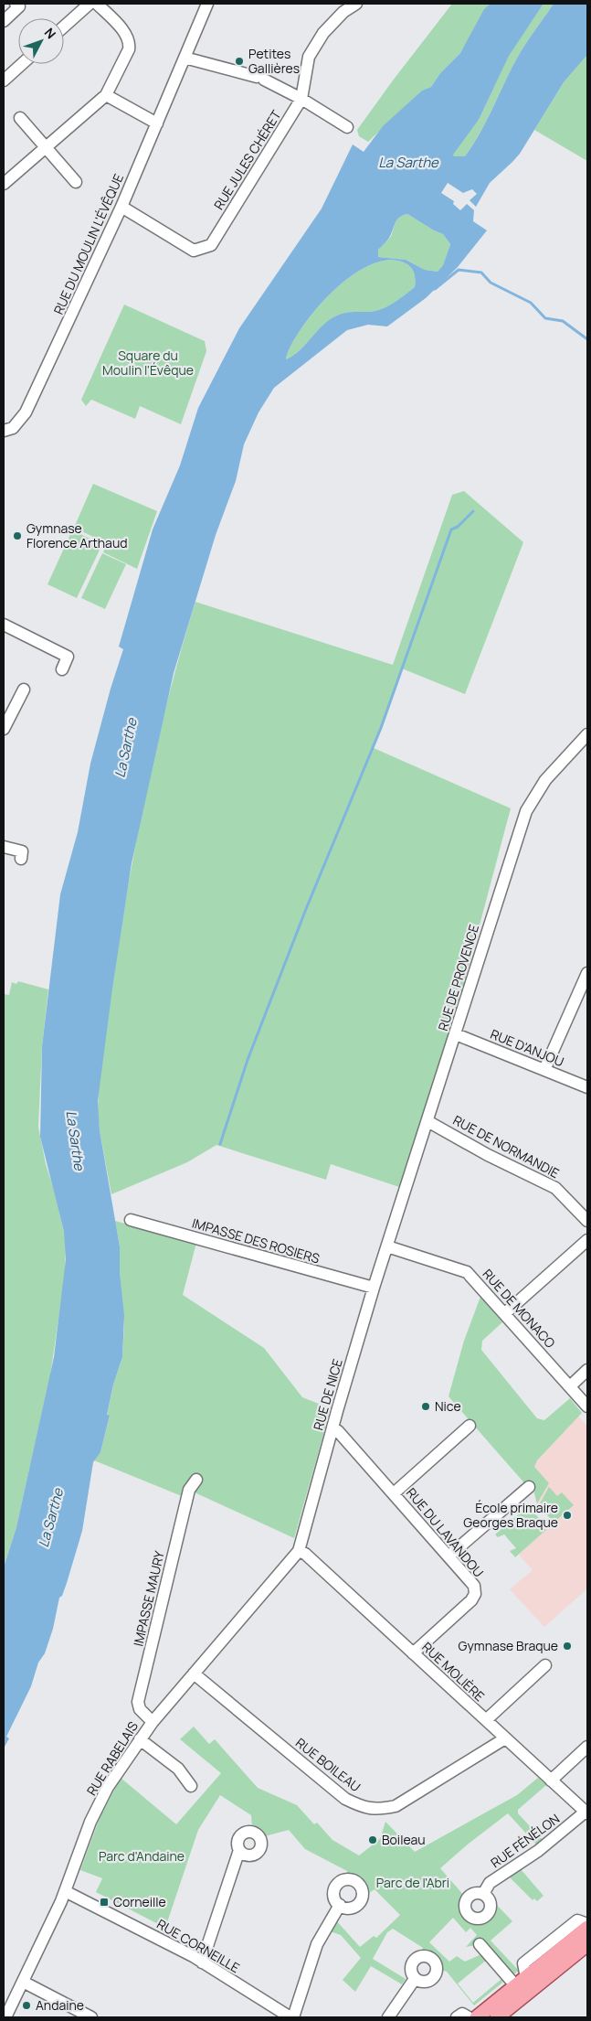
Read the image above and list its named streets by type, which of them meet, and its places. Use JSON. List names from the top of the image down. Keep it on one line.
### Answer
{"streets":{"street":["RUE JULES CHÉRET","RUE DU MOULIN L'ÉVÊQUE","RUE DE PROVENCE","RUE D'ANJOU","RUE DE NORMANDIE","IMPASSE DES ROSIERS","RUE DE MONACO","RUE DE NICE","RUE DU LAVANDOU","IMPASSE MAURY","RUE MOLIÈRE","RUE RABELAIS","RUE BOILEAU","RUE FÉNÉLON","RUE CORNEILLE"]},"crossings":[["RUE JULES CHÉRET","RUE DU MOULIN L'ÉVÊQUE"],["RUE DE PROVENCE","RUE D'ANJOU"],["RUE DE PROVENCE","RUE DE NORMANDIE"],["RUE DE PROVENCE","RUE DE MONACO"],["RUE DE PROVENCE","RUE DE NICE"],["IMPASSE DES ROSIERS","RUE DE NICE"],["RUE DE MONACO","RUE DE NICE"],["RUE DE NICE","RUE DU LAVANDOU"],["RUE DE NICE","RUE MOLIÈRE"],["RUE DE NICE","RUE RABELAIS"],["RUE DU LAVANDOU","RUE MOLIÈRE"],["IMPASSE MAURY","RUE RABELAIS"],["RUE MOLIÈRE","RUE RABELAIS"],["RUE MOLIÈRE","RUE BOILEAU"],["RUE MOLIÈRE","RUE FÉNÉLON"],["RUE RABELAIS","RUE BOILEAU"],["RUE RABELAIS","RUE CORNEILLE"]],"water":["La Sarthe"],"parks":["Square du Moulin l'Évêque","Parc d'Andaine","Parc de l'Abri"],"places":{"other":["Petites Gallières","Gymnase Florence Arthaud","Nice","École primaire Georges Braque","Gymnase Braque","Boileau","Andaine"],"transit":["Corneille"]},"north":"top right"}
